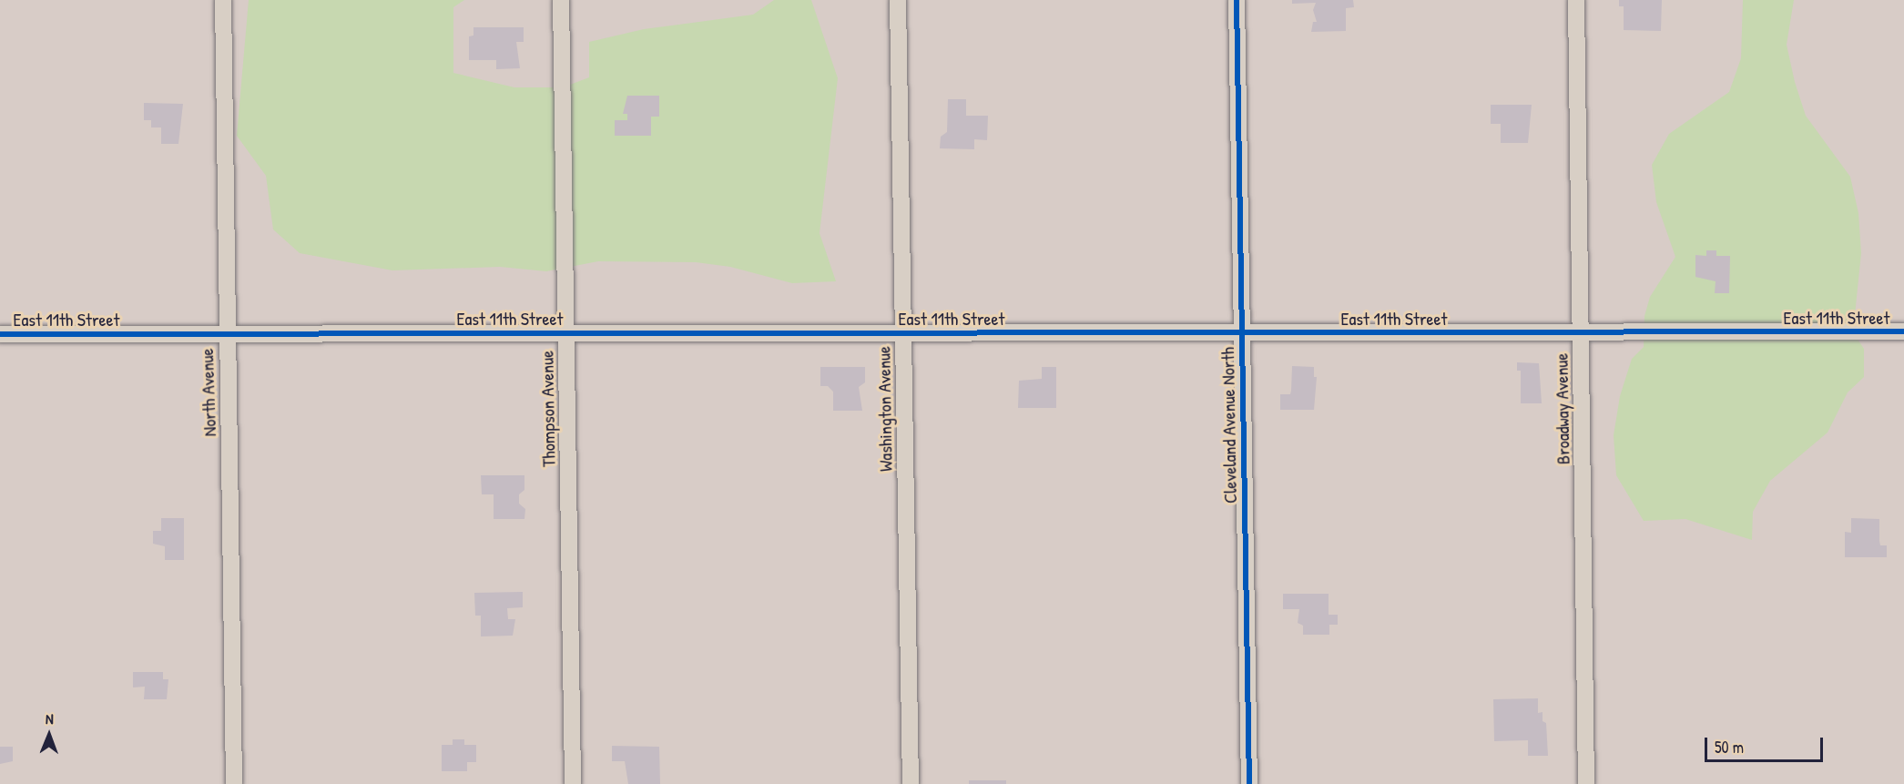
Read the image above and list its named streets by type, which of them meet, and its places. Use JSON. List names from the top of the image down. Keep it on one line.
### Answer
{"streets":{"street":["East 11th Street","North Avenue","Thompson Avenue","Washington Avenue","Broadway Avenue","Cleveland Avenue North"]},"crossings":[["East 11th Street","North Avenue"],["East 11th Street","Thompson Avenue"],["East 11th Street","Washington Avenue"],["East 11th Street","Broadway Avenue"],["East 11th Street","Cleveland Avenue North"]],"scale_bar":"50 m","north":"top"}
